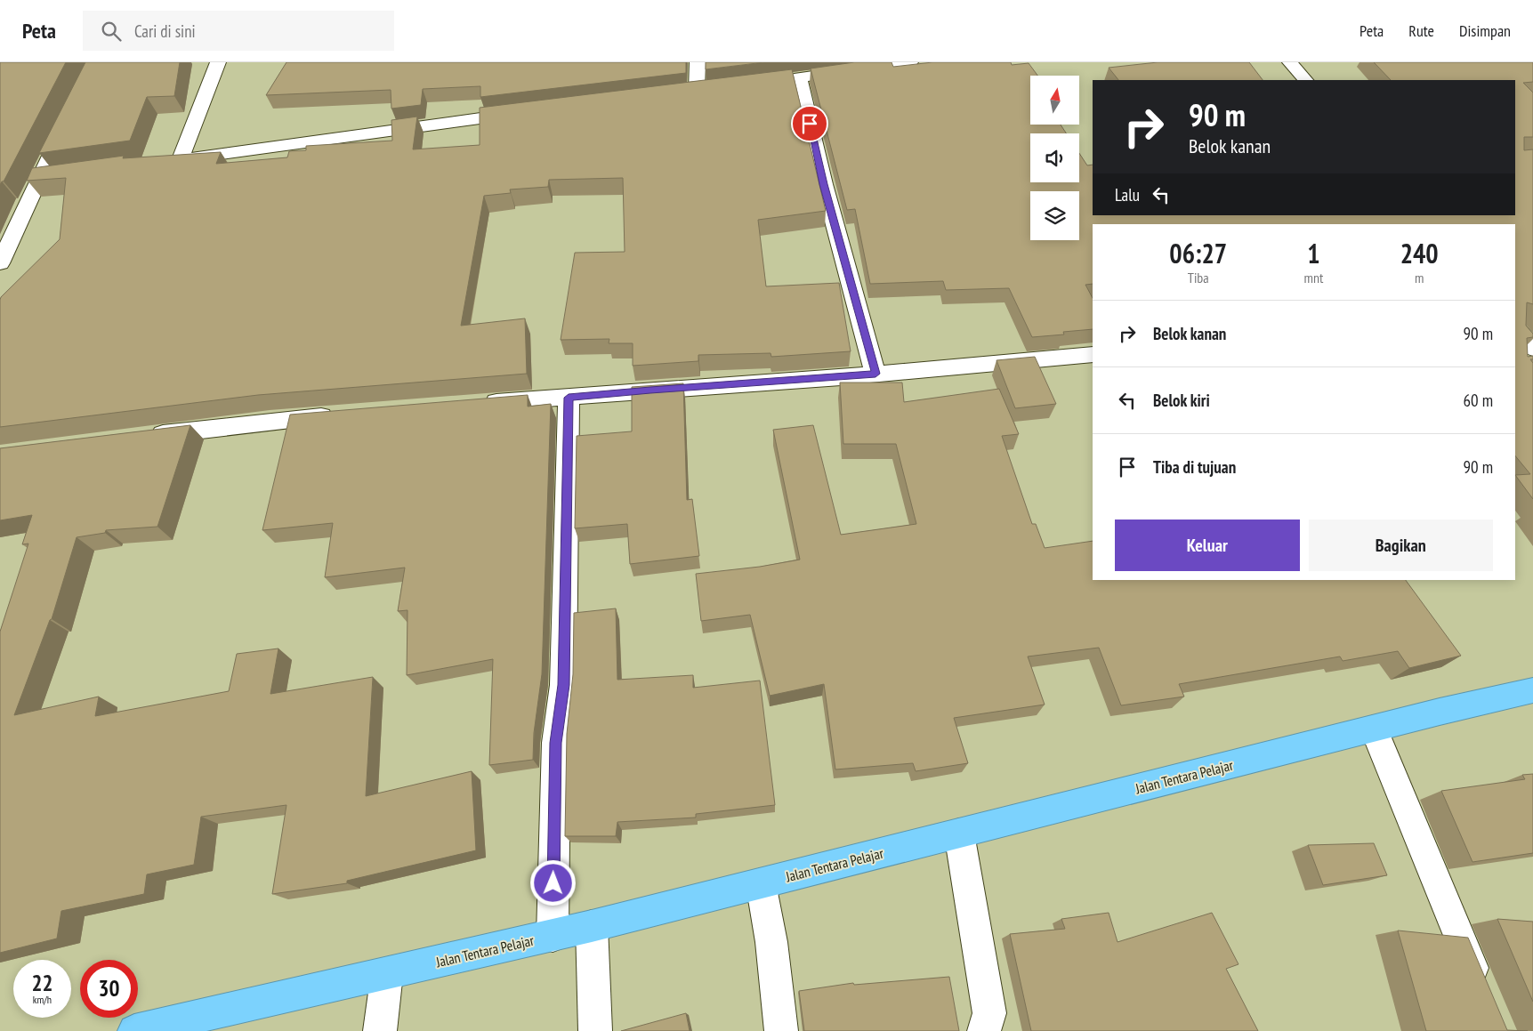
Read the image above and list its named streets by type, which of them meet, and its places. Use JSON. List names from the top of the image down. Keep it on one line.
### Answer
{"streets":{"highway":["Jalan Tentara Pelajar"]},"north":"top","page":{"header":"Peta","search":"Cari di sini","nav":["Peta","Rute","Disimpan"],"turn":["90 m","Belok kanan"],"then":"Lalu","eta":["06:27","Tiba","1","mnt","240","m"],"list":[{"name":"Belok kanan","value":"90 m"},{"name":"Belok kiri","value":"60 m"},{"name":"Tiba di tujuan","value":"90 m"}],"buttons":["Keluar","Bagikan"],"speed":"22 km/h","limit":"30"}}
